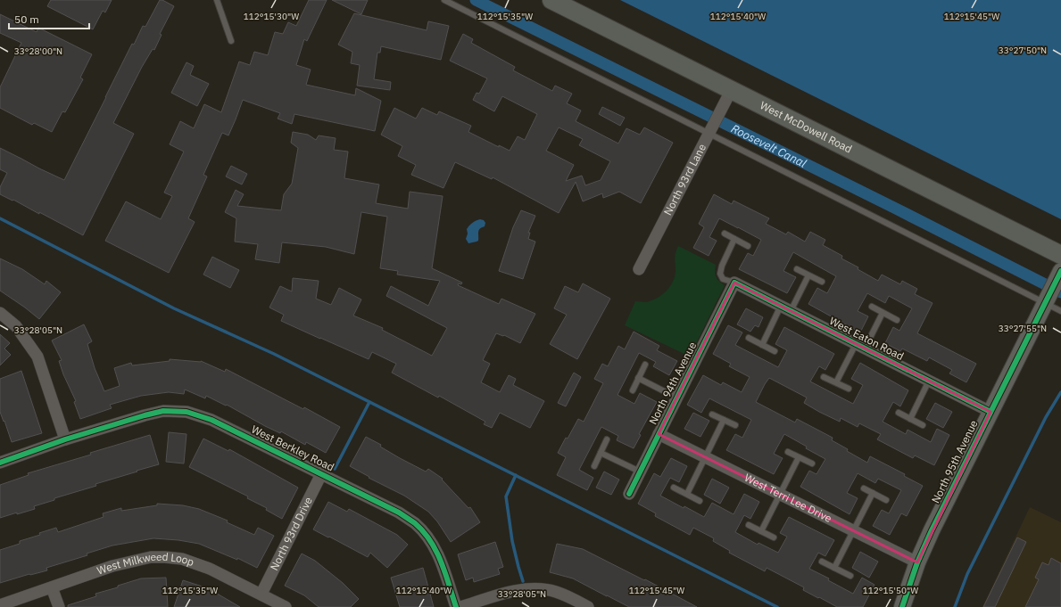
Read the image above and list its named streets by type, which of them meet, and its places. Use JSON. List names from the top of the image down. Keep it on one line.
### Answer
{"streets":{"main road":["West McDowell Road"],"street":["North 93rd Lane","West Eaton Road","North 94th Avenue","West Berkley Road","North 95th Avenue","West Terri Lee Drive","North 93rd Drive","West Milkweed Loop"]},"crossings":[["West McDowell Road","North 93rd Lane"],["West Eaton Road","North 94th Avenue"],["West Eaton Road","North 95th Avenue"],["North 94th Avenue","West Terri Lee Drive"],["West Berkley Road","North 93rd Drive"],["North 95th Avenue","West Terri Lee Drive"],["North 93rd Drive","West Milkweed Loop"]],"water":["Roosevelt Canal"],"scale_bar":"50 m","coordinates":["112°15'30\"W","112°15'35\"W","112°15'40\"W","112°15'45\"W","33°27'50\"N","33°28'00\"N","33°27'55\"N","33°28'05\"N","112°15'50\"W"]}
